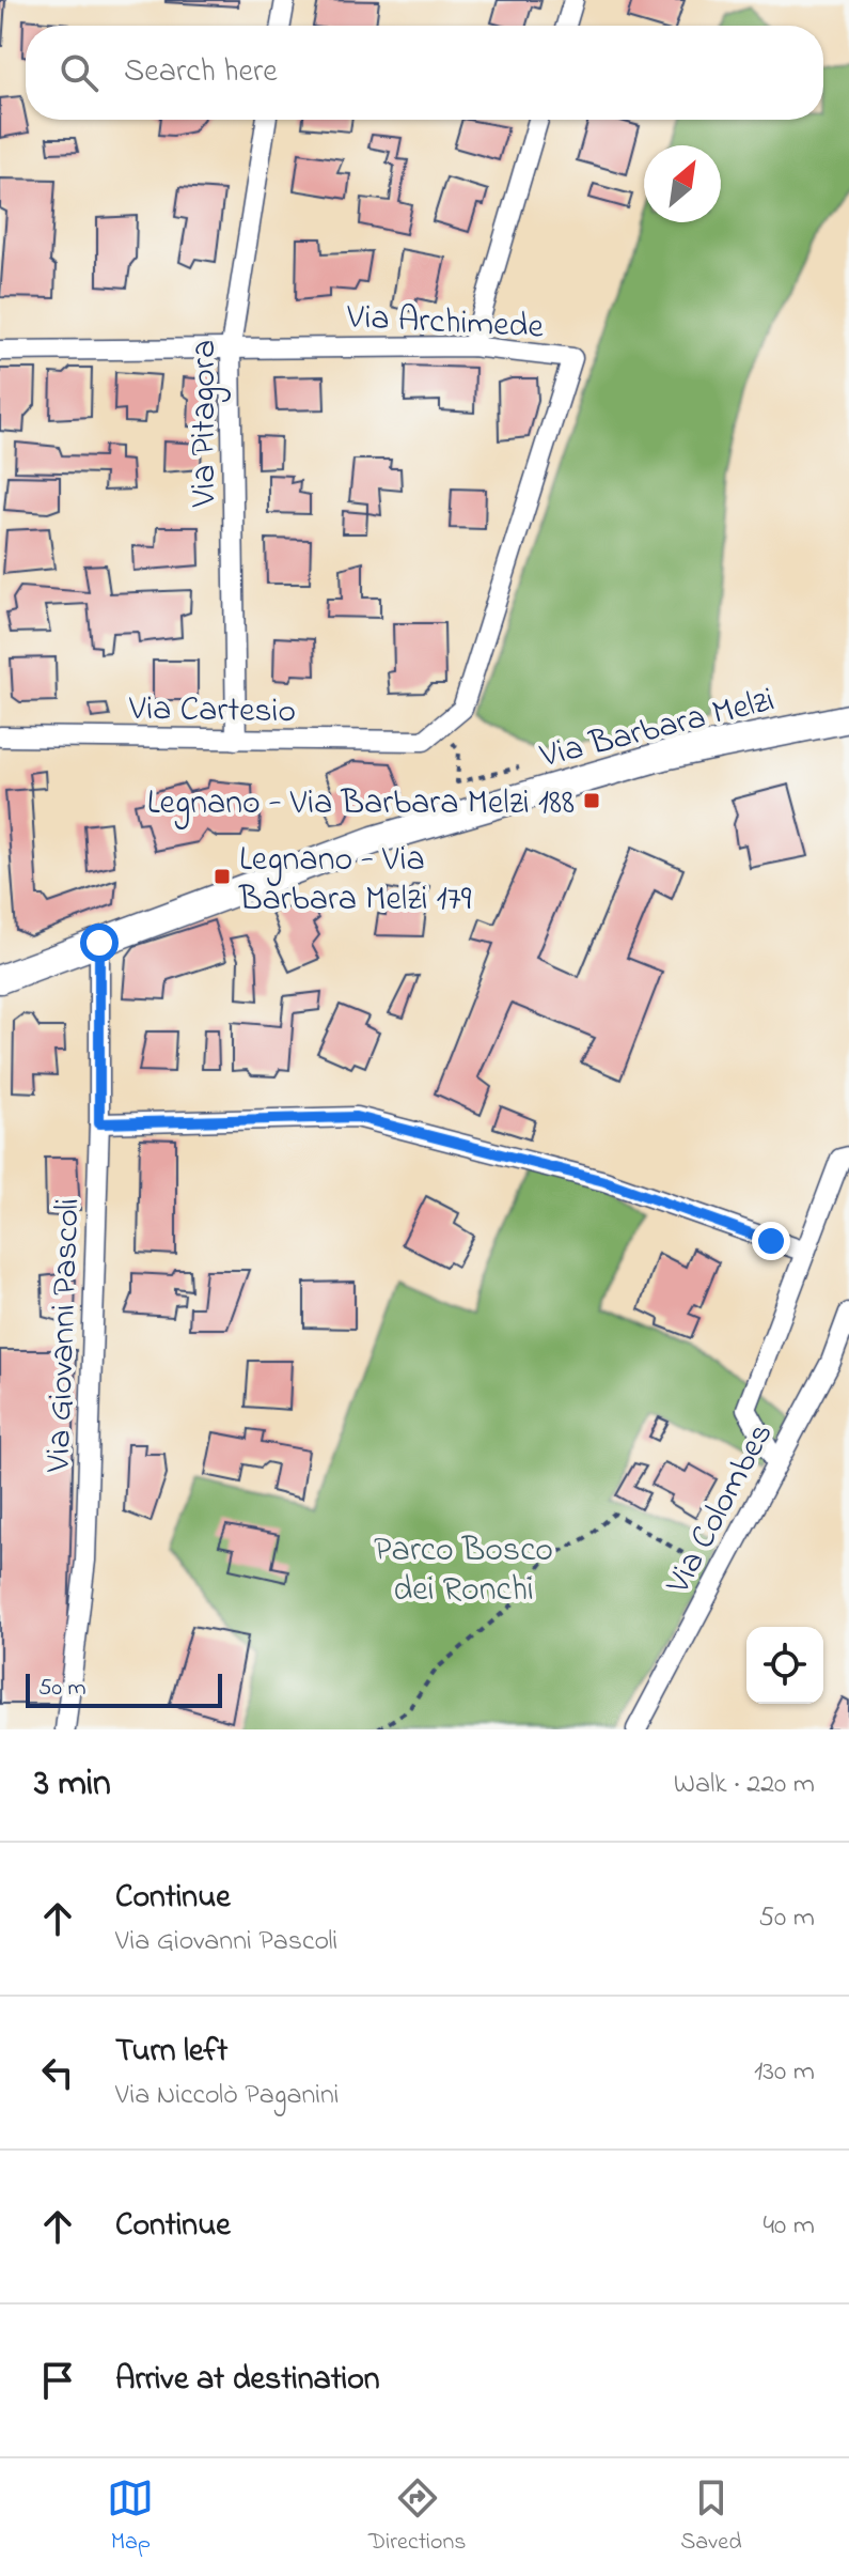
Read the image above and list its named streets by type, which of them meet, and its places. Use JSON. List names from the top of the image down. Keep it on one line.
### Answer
{"streets":{"street":["Via Archimede","Via Pitagora","Via Cartesio","Via Barbara Melzi","Via Giovanni Pascoli","Via Colombes"]},"crossings":[["Via Archimede","Via Pitagora"],["Via Archimede","Via Cartesio"],["Via Pitagora","Via Cartesio"],["Via Barbara Melzi","Via Giovanni Pascoli"]],"parks":["Parco Bosco dei Ronchi"],"places":{"transit":["Legnano - Via Barbara Melzi 188","Legnano - Via Barbara Melzi 179"]},"scale_bar":"50 m","north":"top right","page":{"search":"Search here","scale":"50 m","heading":["3 min","Walk · 220 m"],"list":[["Continue","Via Giovanni Pascoli","50 m"],["Turn left","Via Niccolò Paganini","130 m"],["Continue","40 m"],"Arrive at destination"],"nav":["Map","Directions","Saved"]}}
